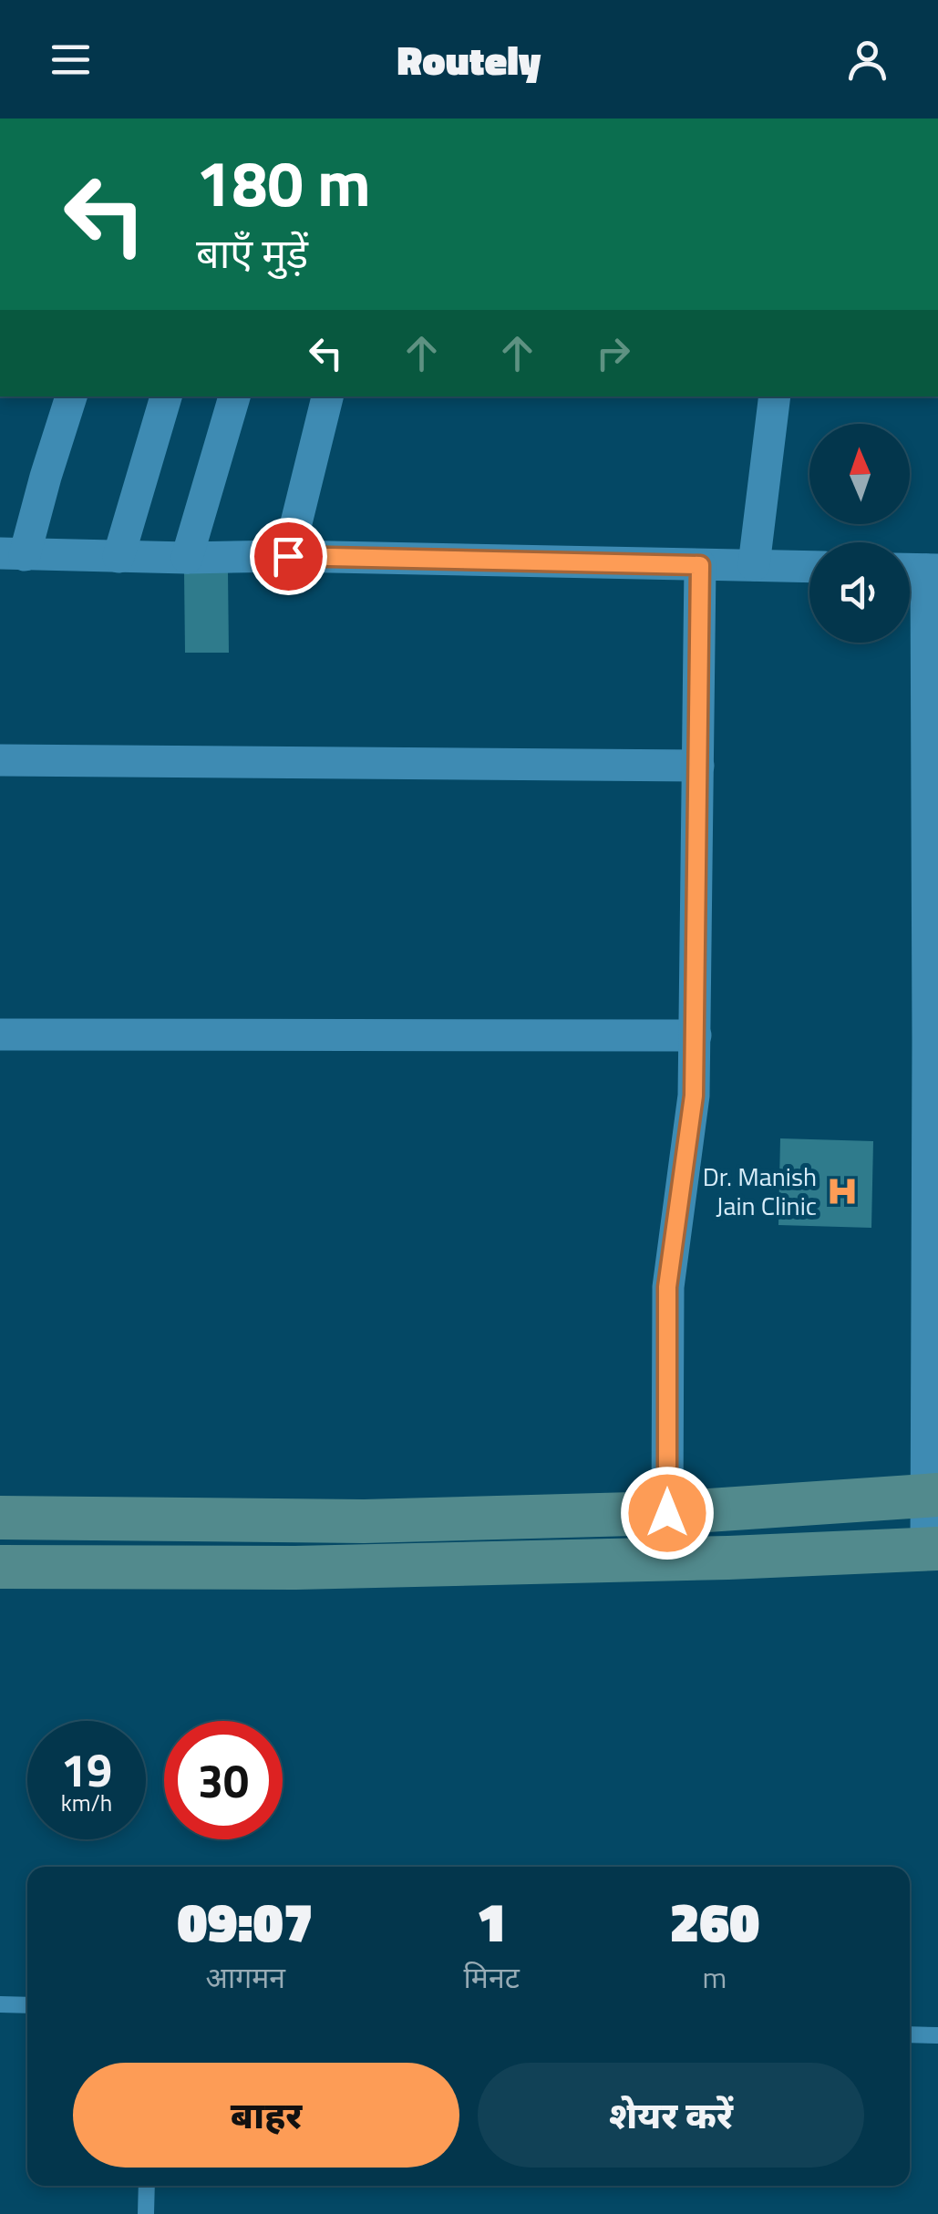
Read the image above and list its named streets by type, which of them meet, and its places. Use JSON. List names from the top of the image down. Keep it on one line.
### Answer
{"places":{"hospital":["Dr. Manish Jain Clinic"]},"north":"top","page":{"header":"Routely","turn":["180 m","बाएँ मुड़ें"],"speed":"19 km/h","limit":"30","eta":["09:07","आगमन","1","मिनट","260","m"],"buttons":["बाहर","शेयर करें"]}}
